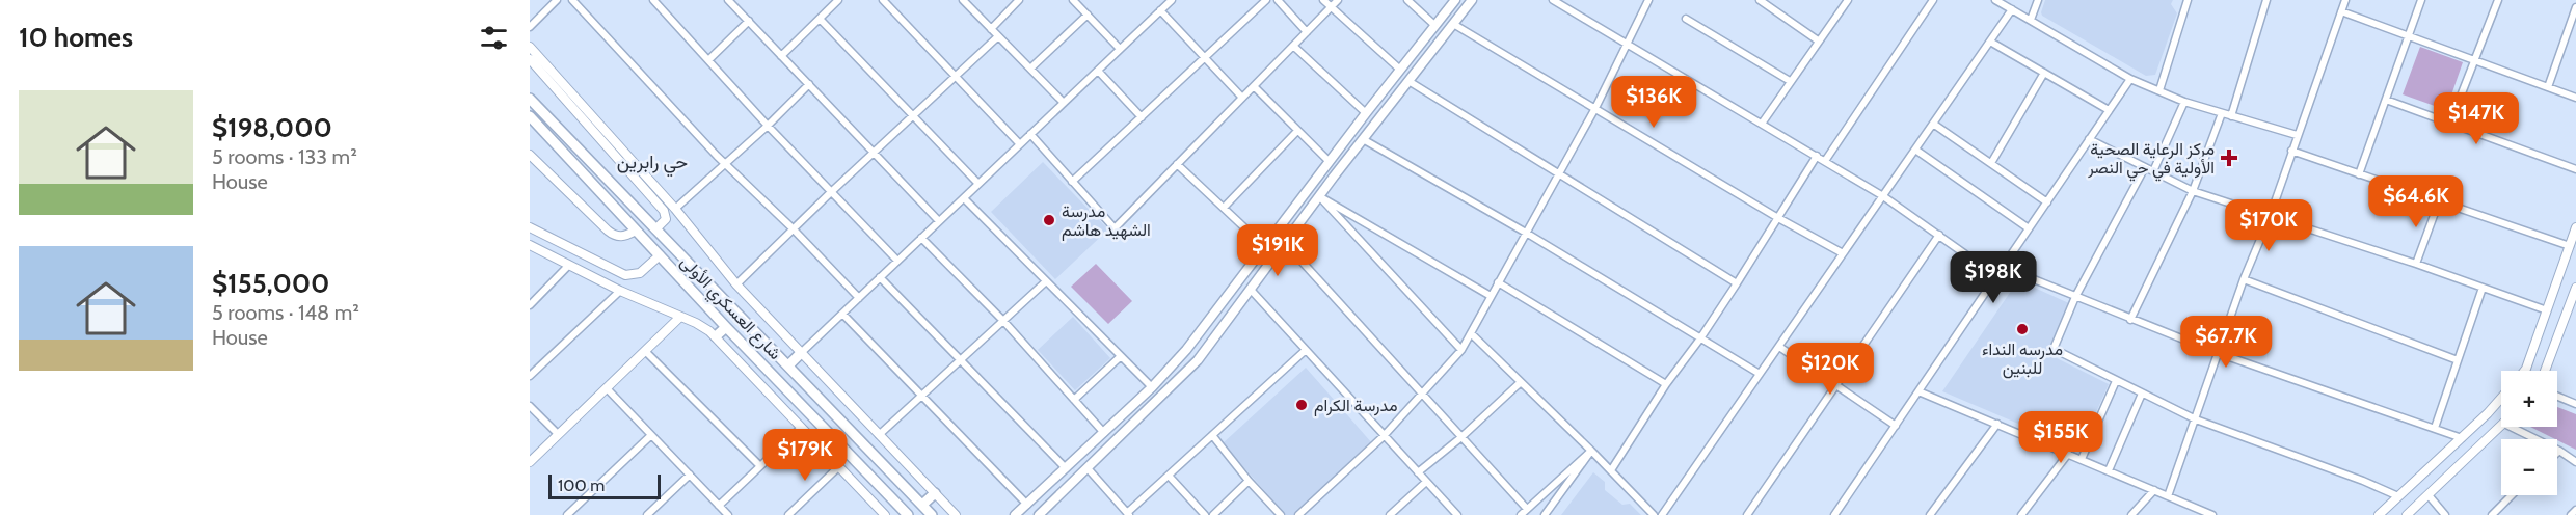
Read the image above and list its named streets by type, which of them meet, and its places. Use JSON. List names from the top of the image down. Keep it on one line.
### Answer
{"streets":{"main road":["شارع العسكري الأولى"]},"districts":["حي رابرين"],"places":{"health":["مركز الرعاية الصحية الأولية في حي النصر"],"other":["مدرسة الشهيد هاشم","مدرسه النداء للبنين","مدرسة الكرام"]},"scale_bar":"100 m","page":{"heading":"10 homes","list":[{"name":"$198,000","note":"5 rooms · 133 m² · House"},{"name":"$155,000","note":"5 rooms · 148 m² · House"}],"price":["$136K","$147K","$64.6K","$170K","$191K","$198K","$67.7K","$120K","$155K","$179K"],"map_buttons":["+","−"],"scale":"100 m"}}
